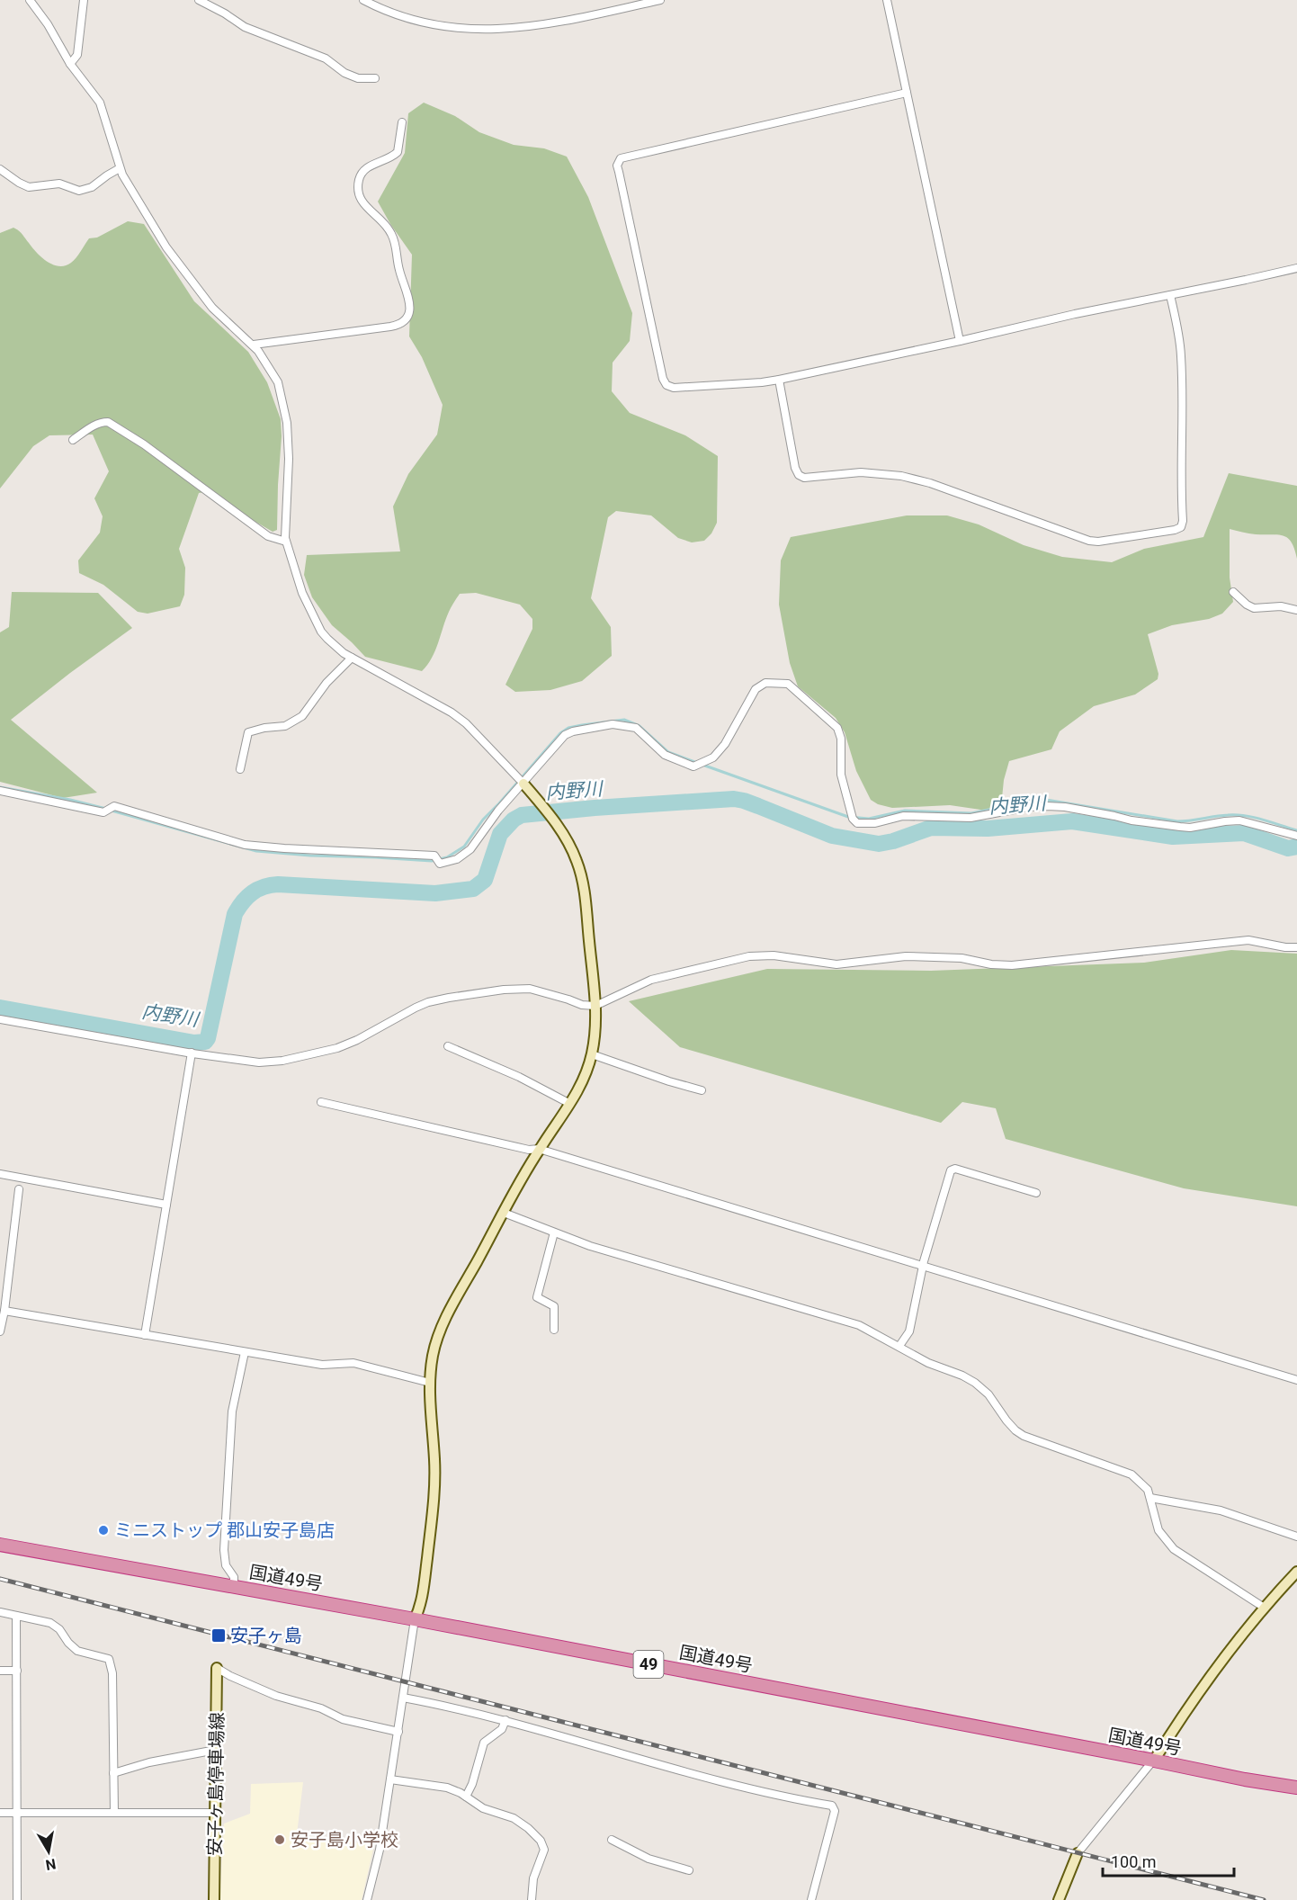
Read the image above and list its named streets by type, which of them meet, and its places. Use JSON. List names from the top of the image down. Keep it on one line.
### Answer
{"streets":{"highway":["国道49号","49"],"street":["安子ヶ島停車場線"]},"water":["内野川"],"places":{"other":["ミニストップ 郡山安子島店","安子島小学校"],"transit":["安子ヶ島"]},"scale_bar":"100 m","north":"bottom"}
